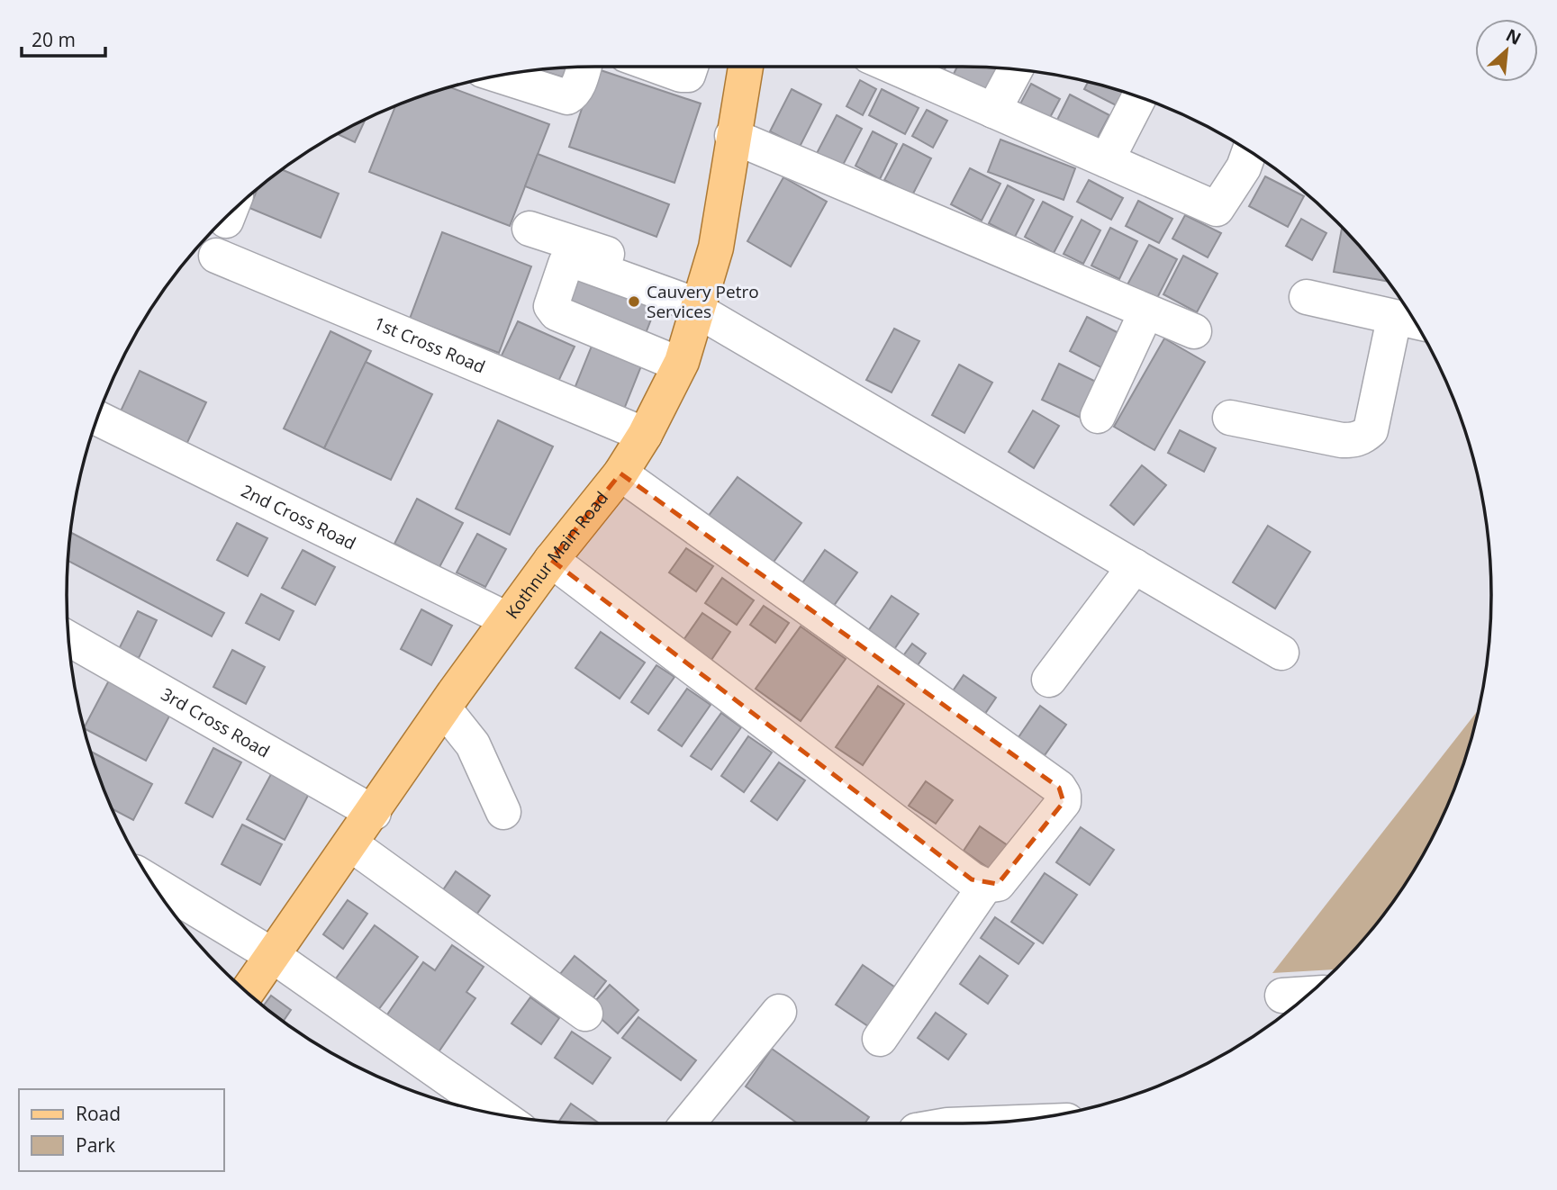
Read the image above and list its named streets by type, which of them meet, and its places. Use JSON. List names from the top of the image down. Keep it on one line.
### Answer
{"streets":{"main road":["Kothnur Main Road"],"street":["1st Cross Road","2nd Cross Road","3rd Cross Road"]},"crossings":[["1st Cross Road","Kothnur Main Road"],["2nd Cross Road","Kothnur Main Road"],["Kothnur Main Road","3rd Cross Road"]],"places":["Cauvery Petro Services"],"legend":["Road","Park"],"scale_bar":"20 m","north":"top right"}
